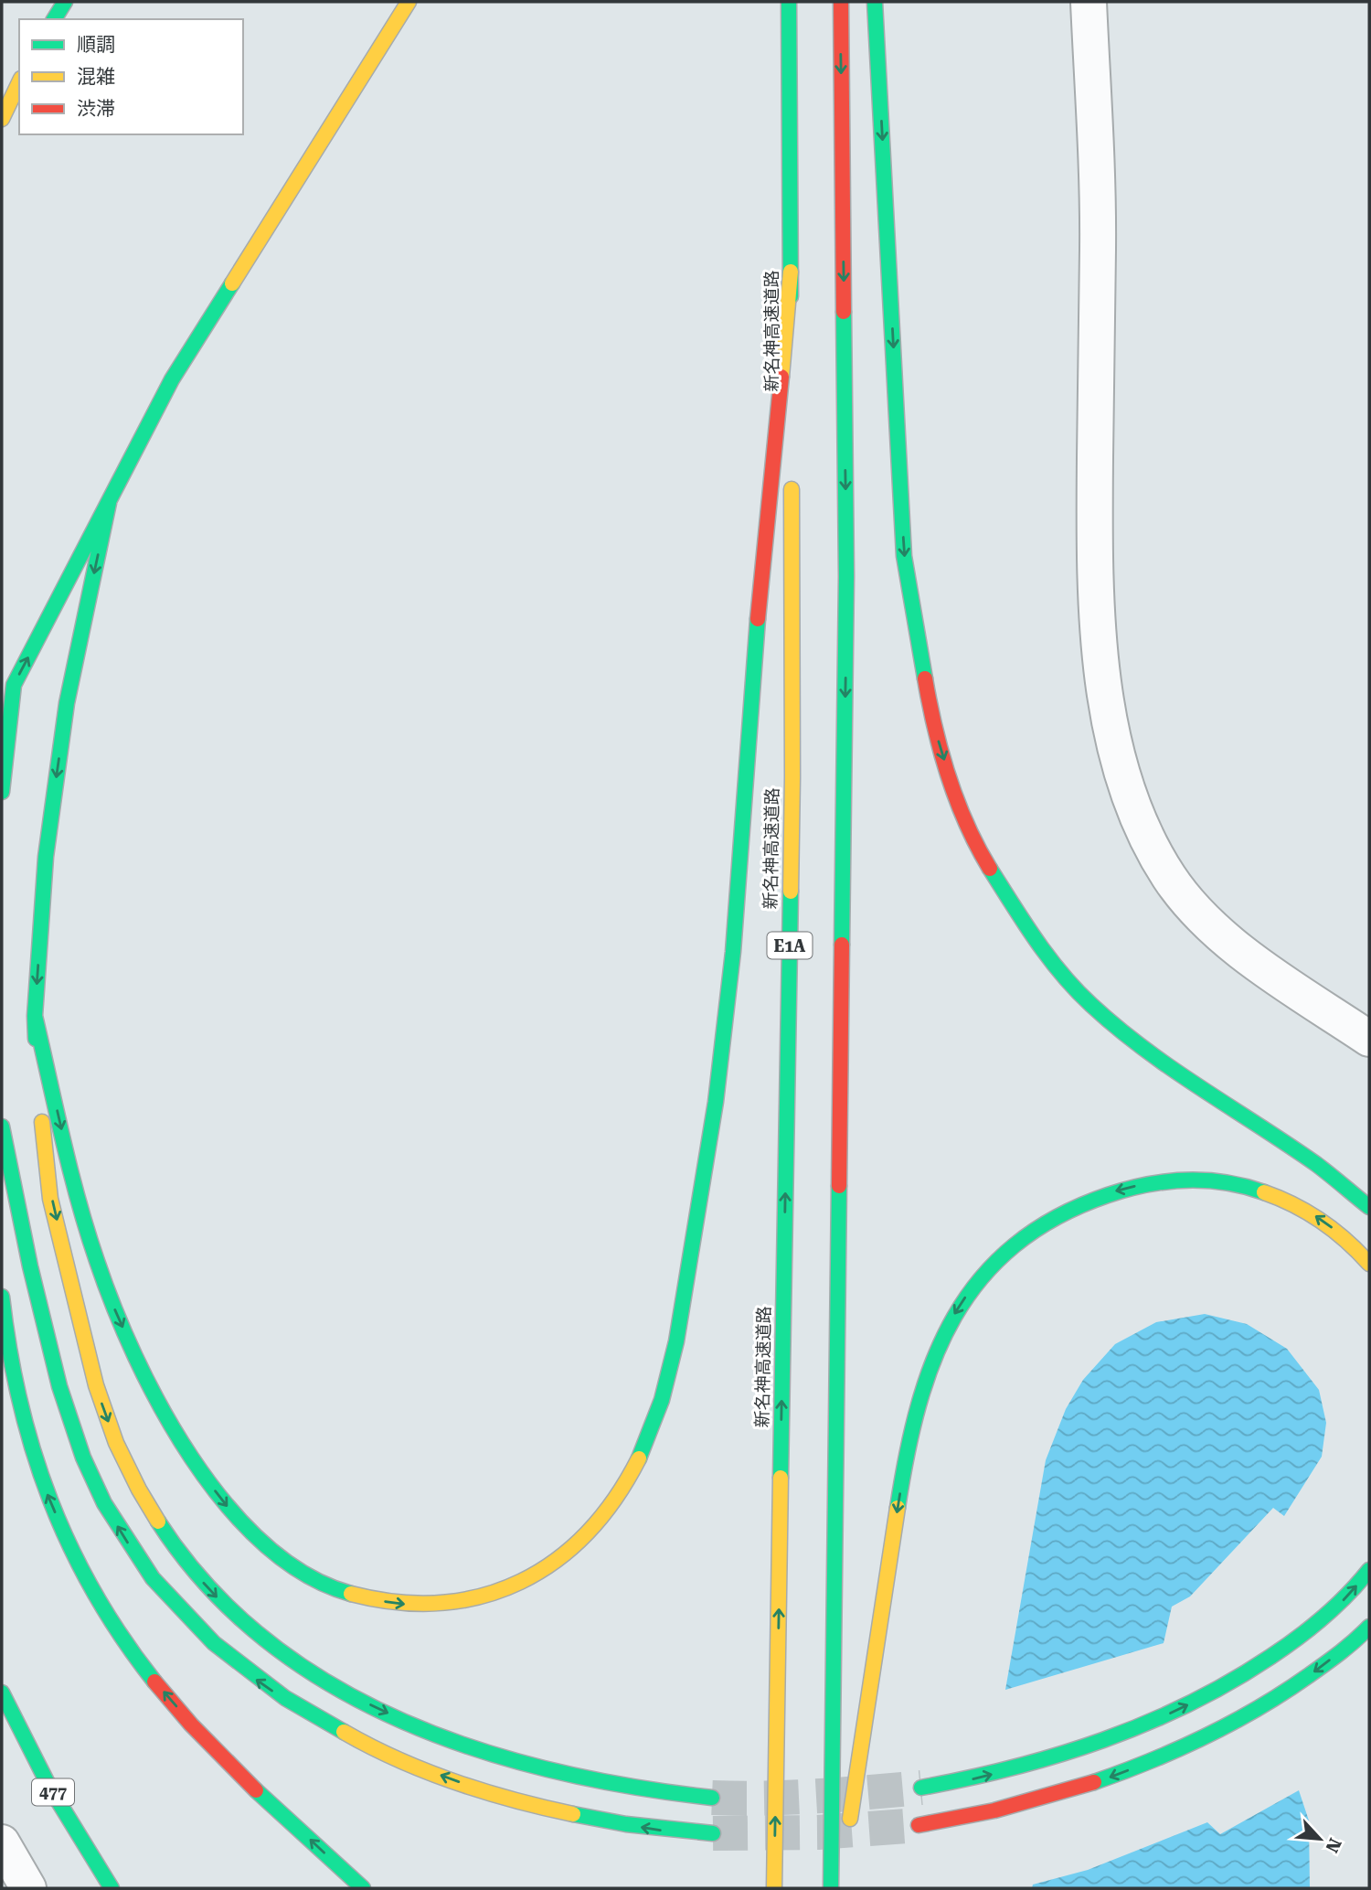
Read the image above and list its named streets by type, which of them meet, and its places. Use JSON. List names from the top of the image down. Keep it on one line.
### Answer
{"streets":{"highway":["新名神高速道路","E1A","477"]},"legend":["順調","混雑","渋滞"],"north":"bottom right"}
